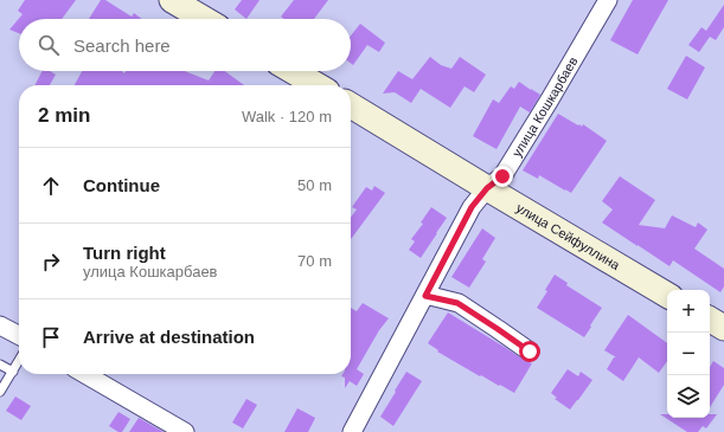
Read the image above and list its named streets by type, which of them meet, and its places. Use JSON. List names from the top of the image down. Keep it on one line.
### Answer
{"streets":{"street":["улица Кошкарбаев","улица Сейфуллина"]},"crossings":[["улица Кошкарбаев","улица Сейфуллина"]],"page":{"search":"Search here","heading":["2 min","Walk · 120 m"],"list":[["Continue","50 m"],["Turn right","улица Кошкарбаев","70 m"],"Arrive at destination"],"map_buttons":["+","−"]}}
